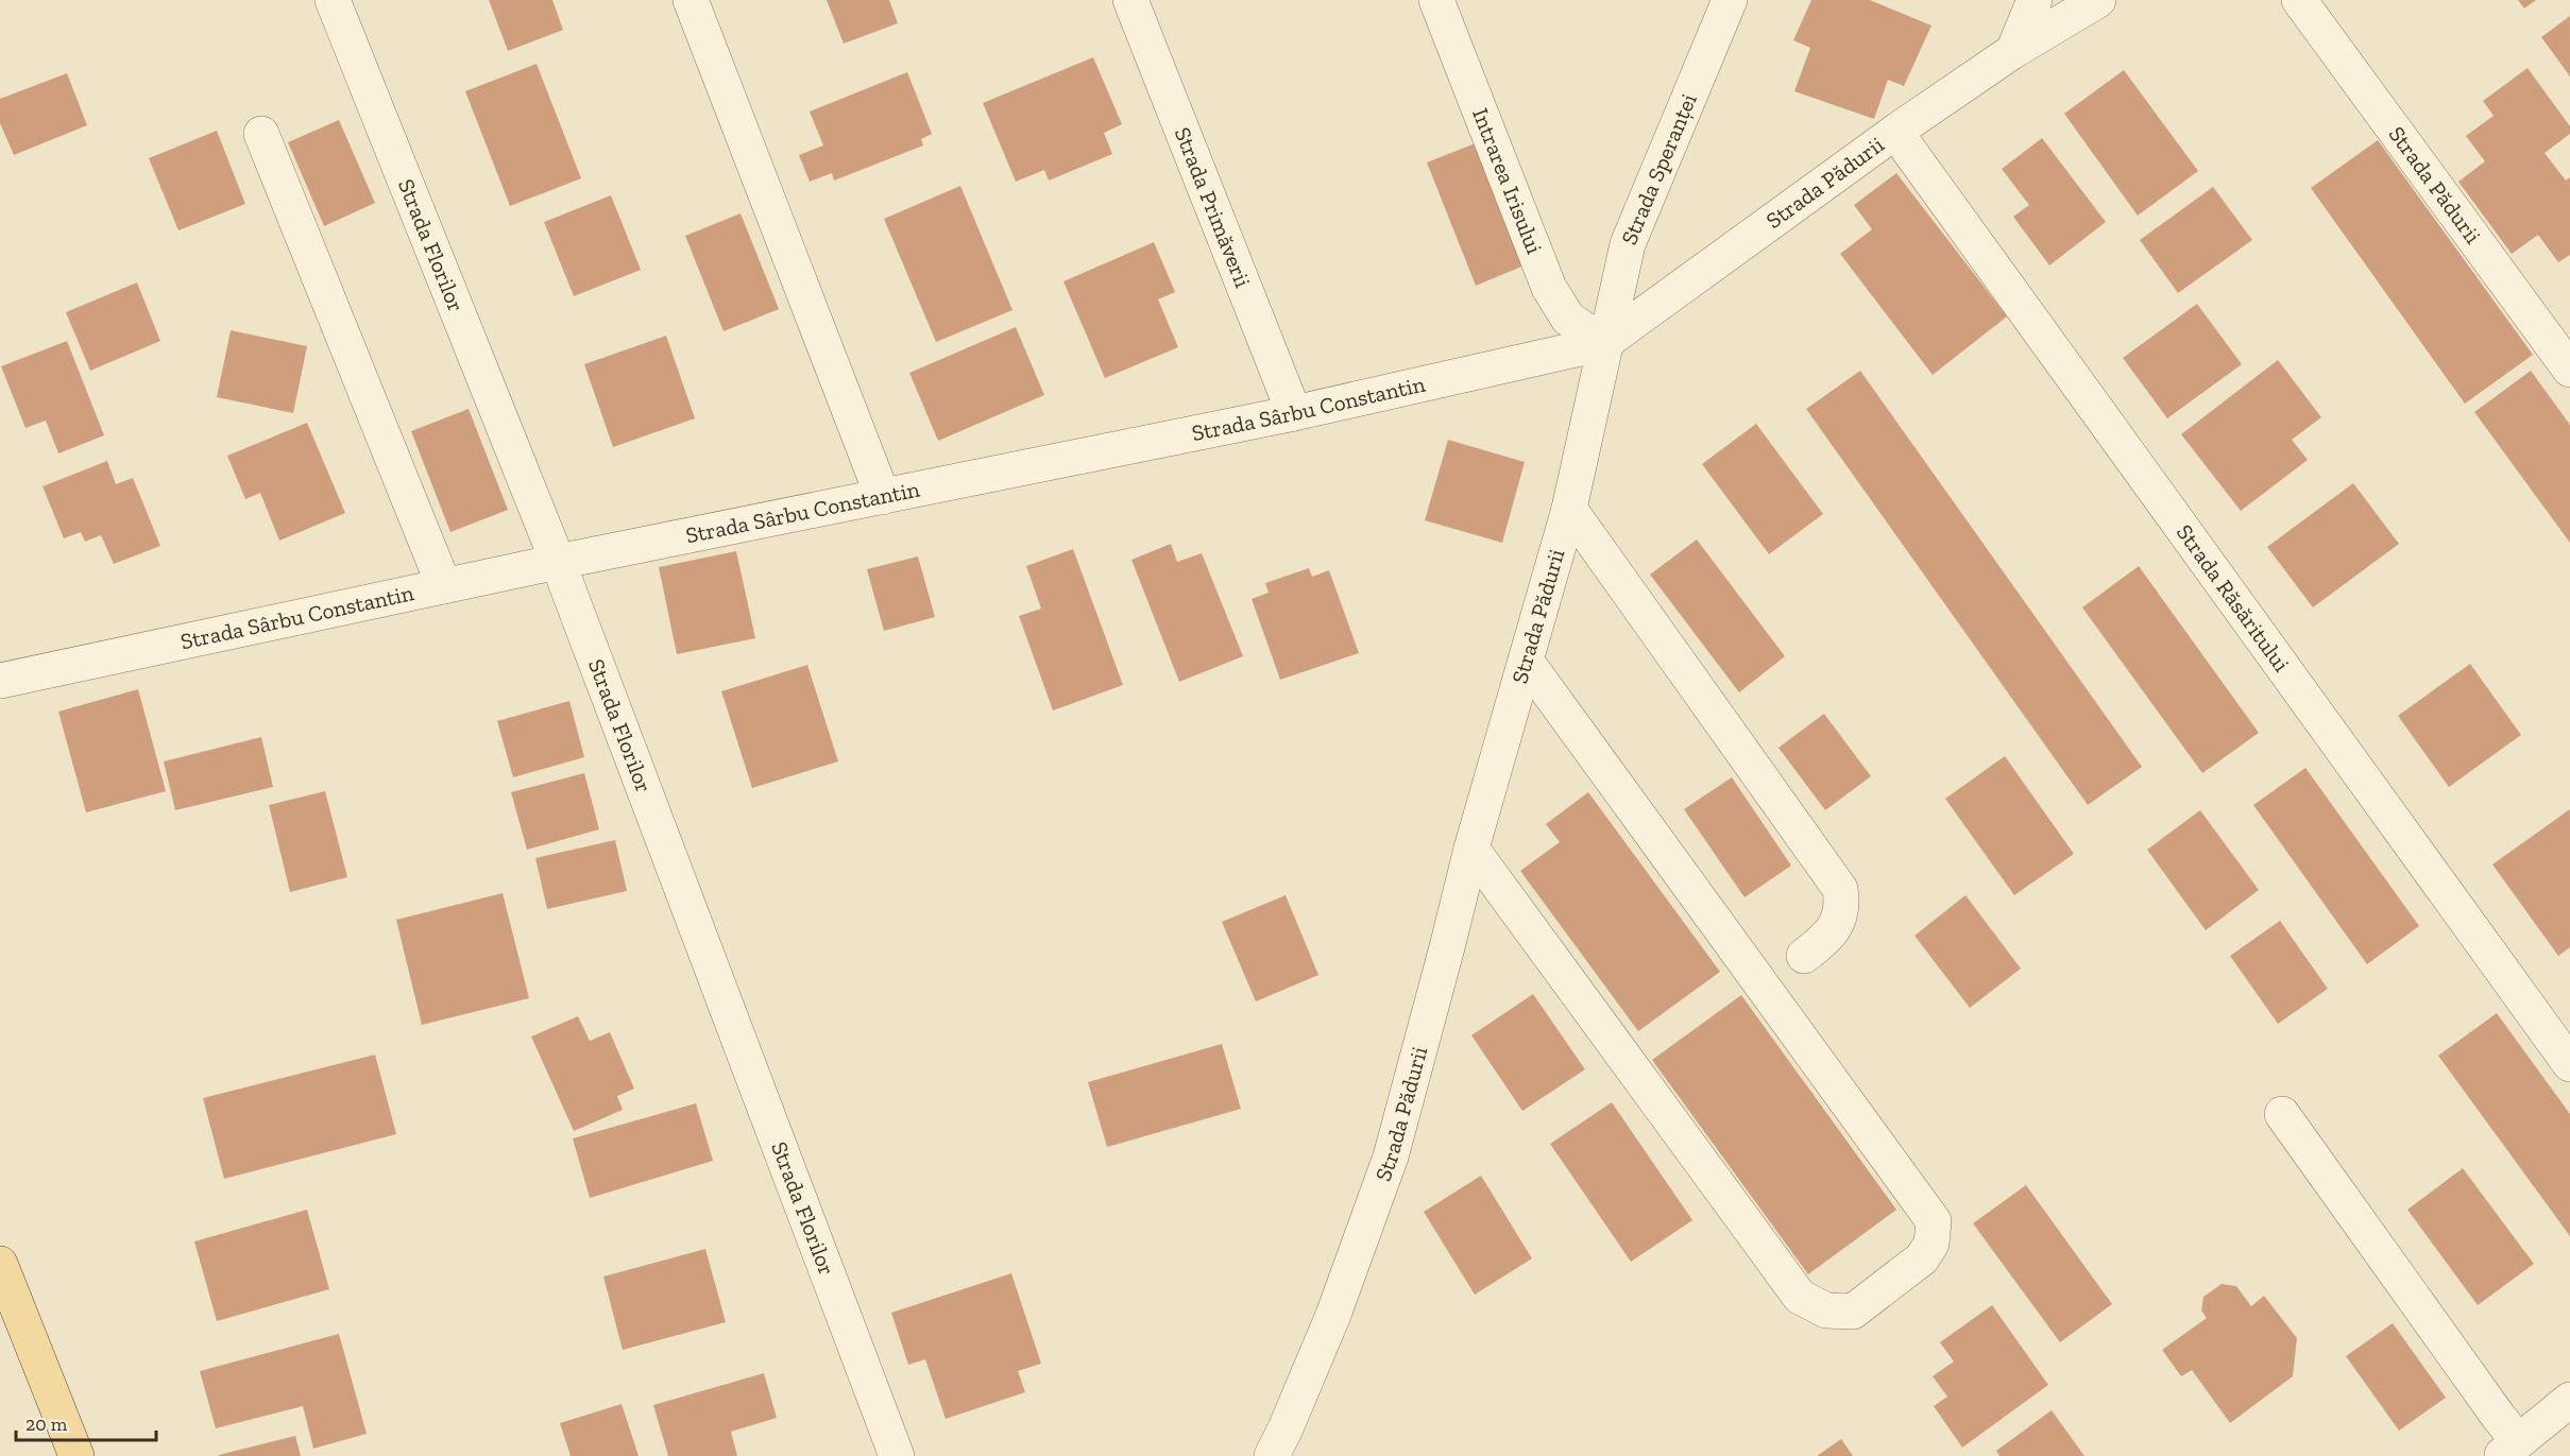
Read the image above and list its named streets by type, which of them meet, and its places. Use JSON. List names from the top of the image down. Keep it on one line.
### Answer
{"streets":{"street":["Strada Speranței","Intrarea Irisului","Strada Pădurii","Strada Primăverii","Strada Florilor","Strada Sârbu Constantin","Strada Răsăritului"]},"crossings":[["Strada Speranței","Intrarea Irisului"],["Strada Speranței","Strada Pădurii"],["Strada Speranței","Strada Sârbu Constantin"],["Intrarea Irisului","Strada Pădurii"],["Intrarea Irisului","Strada Sârbu Constantin"],["Strada Pădurii","Strada Sârbu Constantin"],["Strada Pădurii","Strada Răsăritului"],["Strada Primăverii","Strada Sârbu Constantin"],["Strada Florilor","Strada Sârbu Constantin"]],"scale_bar":"20 m"}
